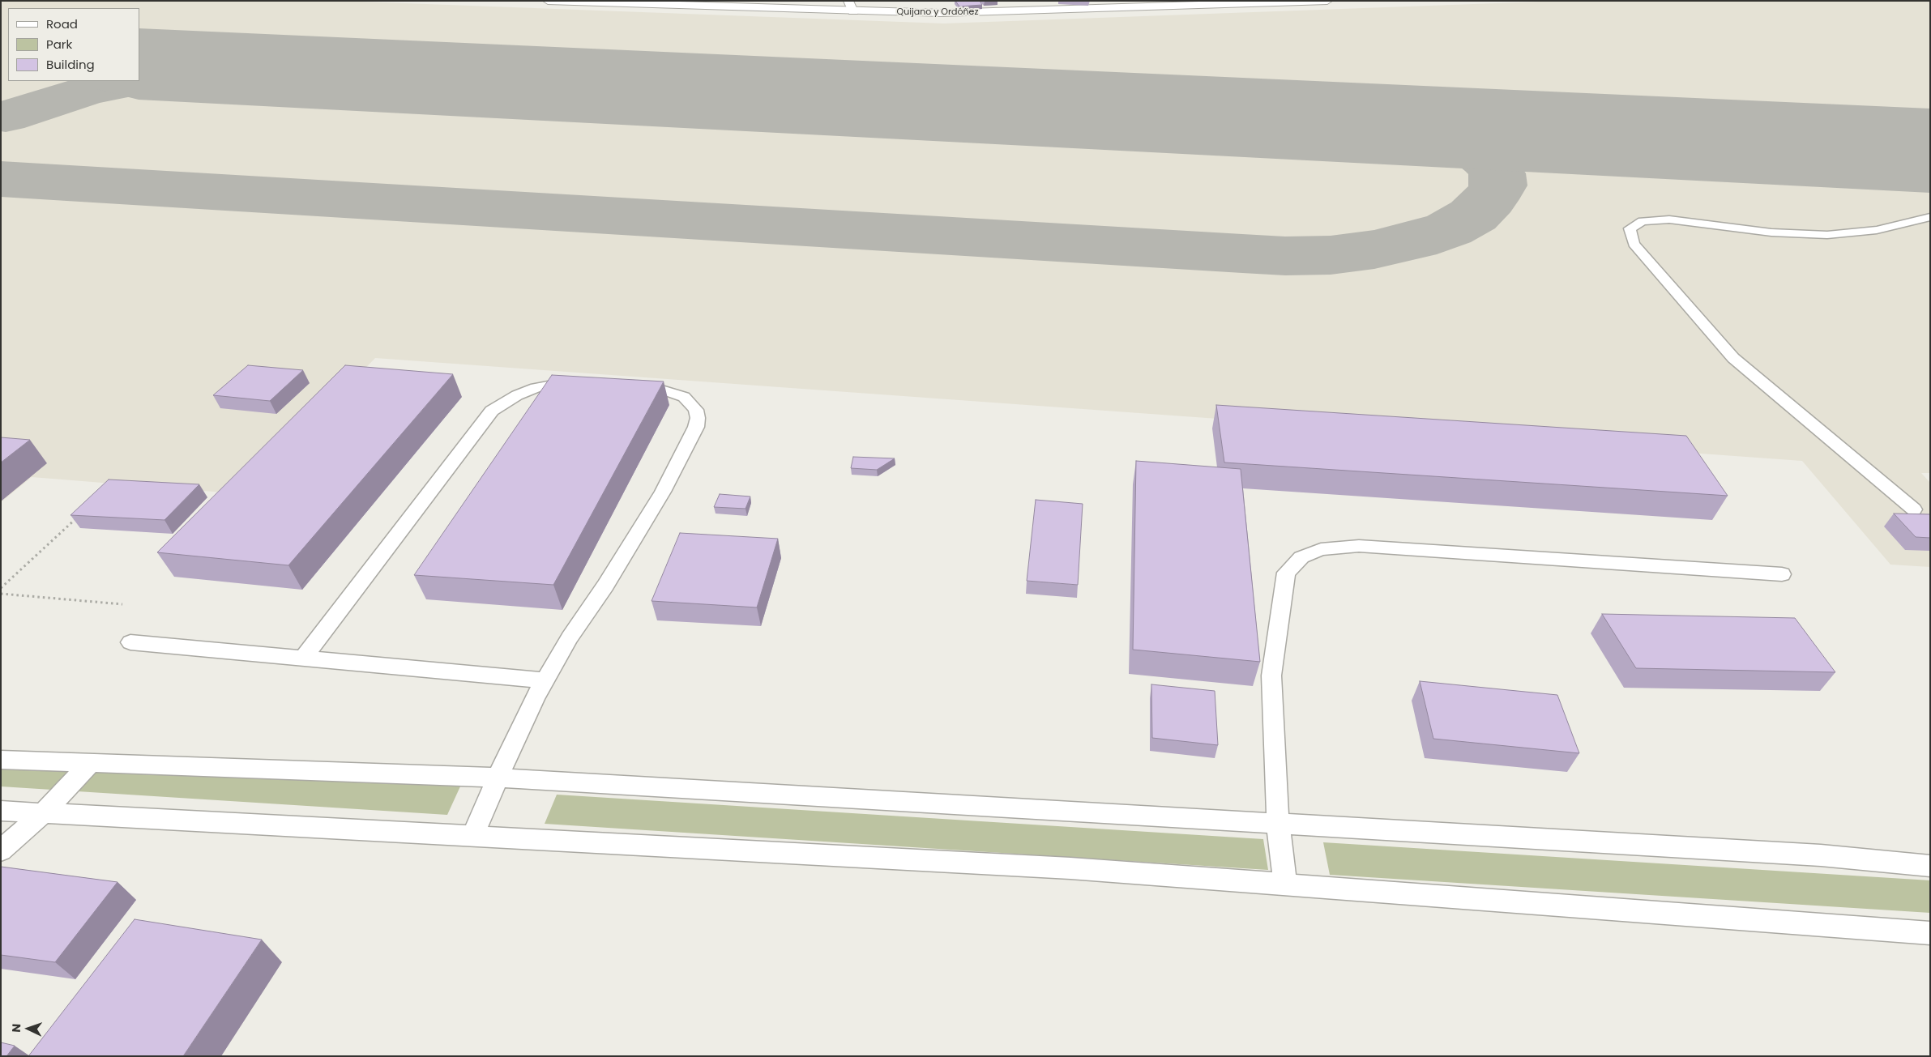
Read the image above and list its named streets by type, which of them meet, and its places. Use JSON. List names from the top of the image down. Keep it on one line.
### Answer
{"streets":{"street":["Quijano y Ordóñez"]},"legend":["Road","Park","Building"],"north":"left"}
